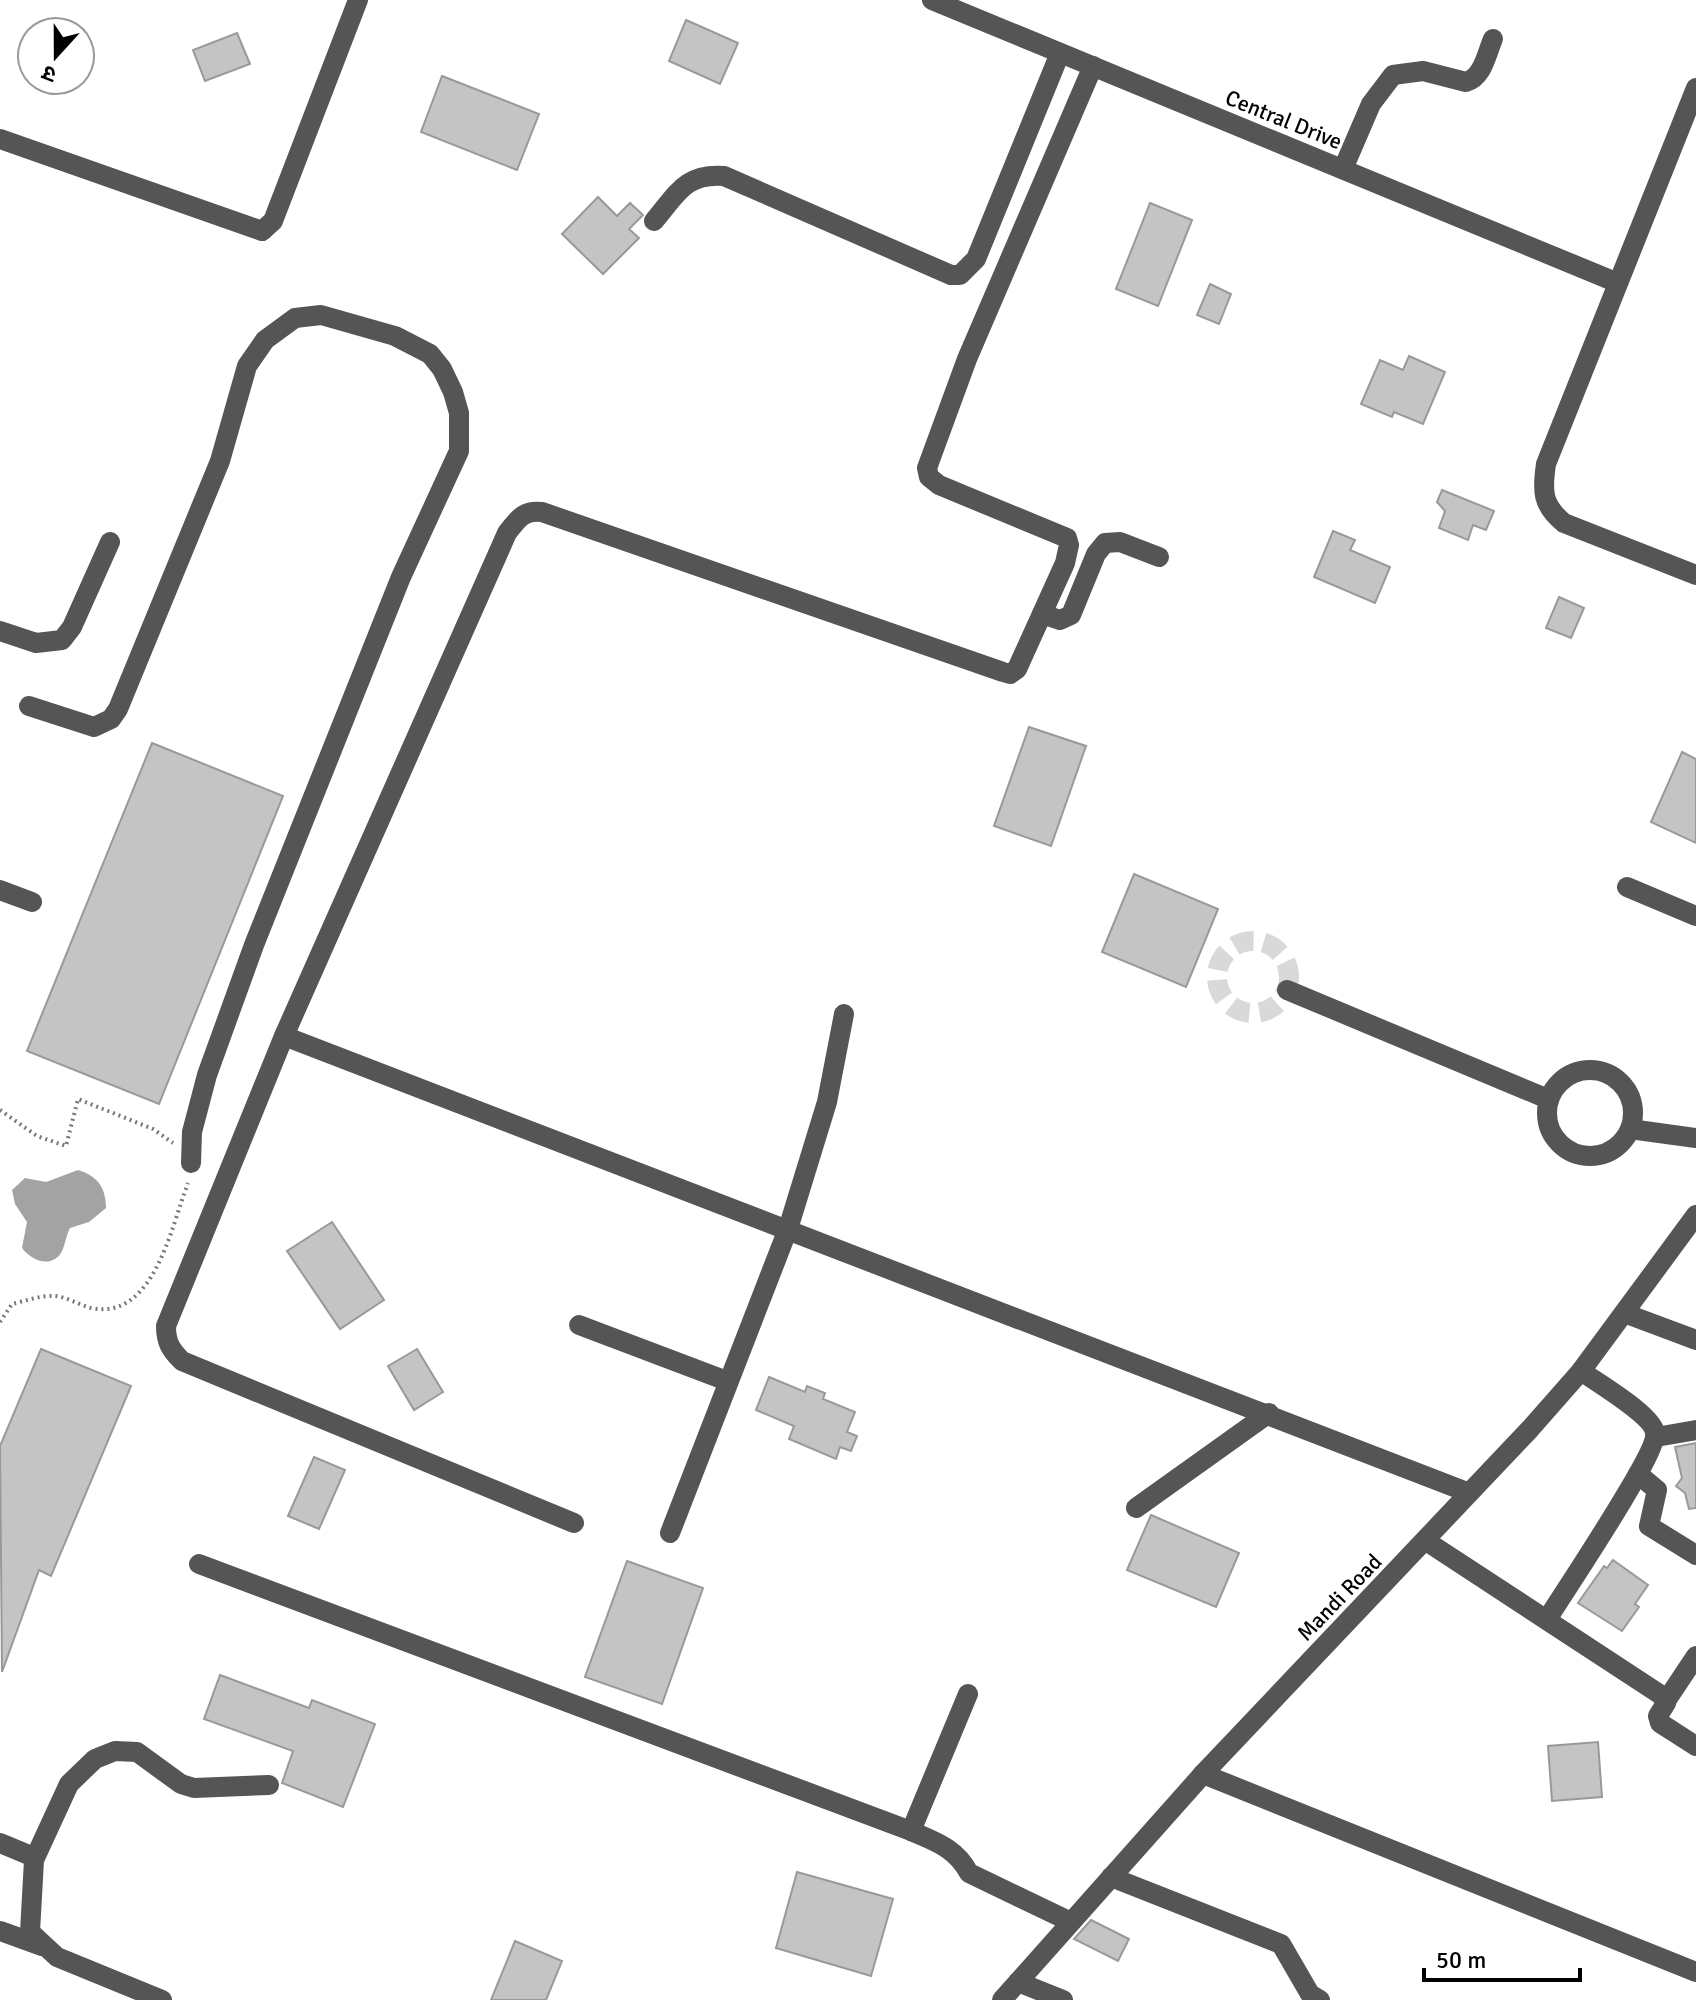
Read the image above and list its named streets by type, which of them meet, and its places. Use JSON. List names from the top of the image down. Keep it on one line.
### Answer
{"streets":{"street":["Central Drive","Mandi Road"]},"scale_bar":"50 m","north":"bottom"}
